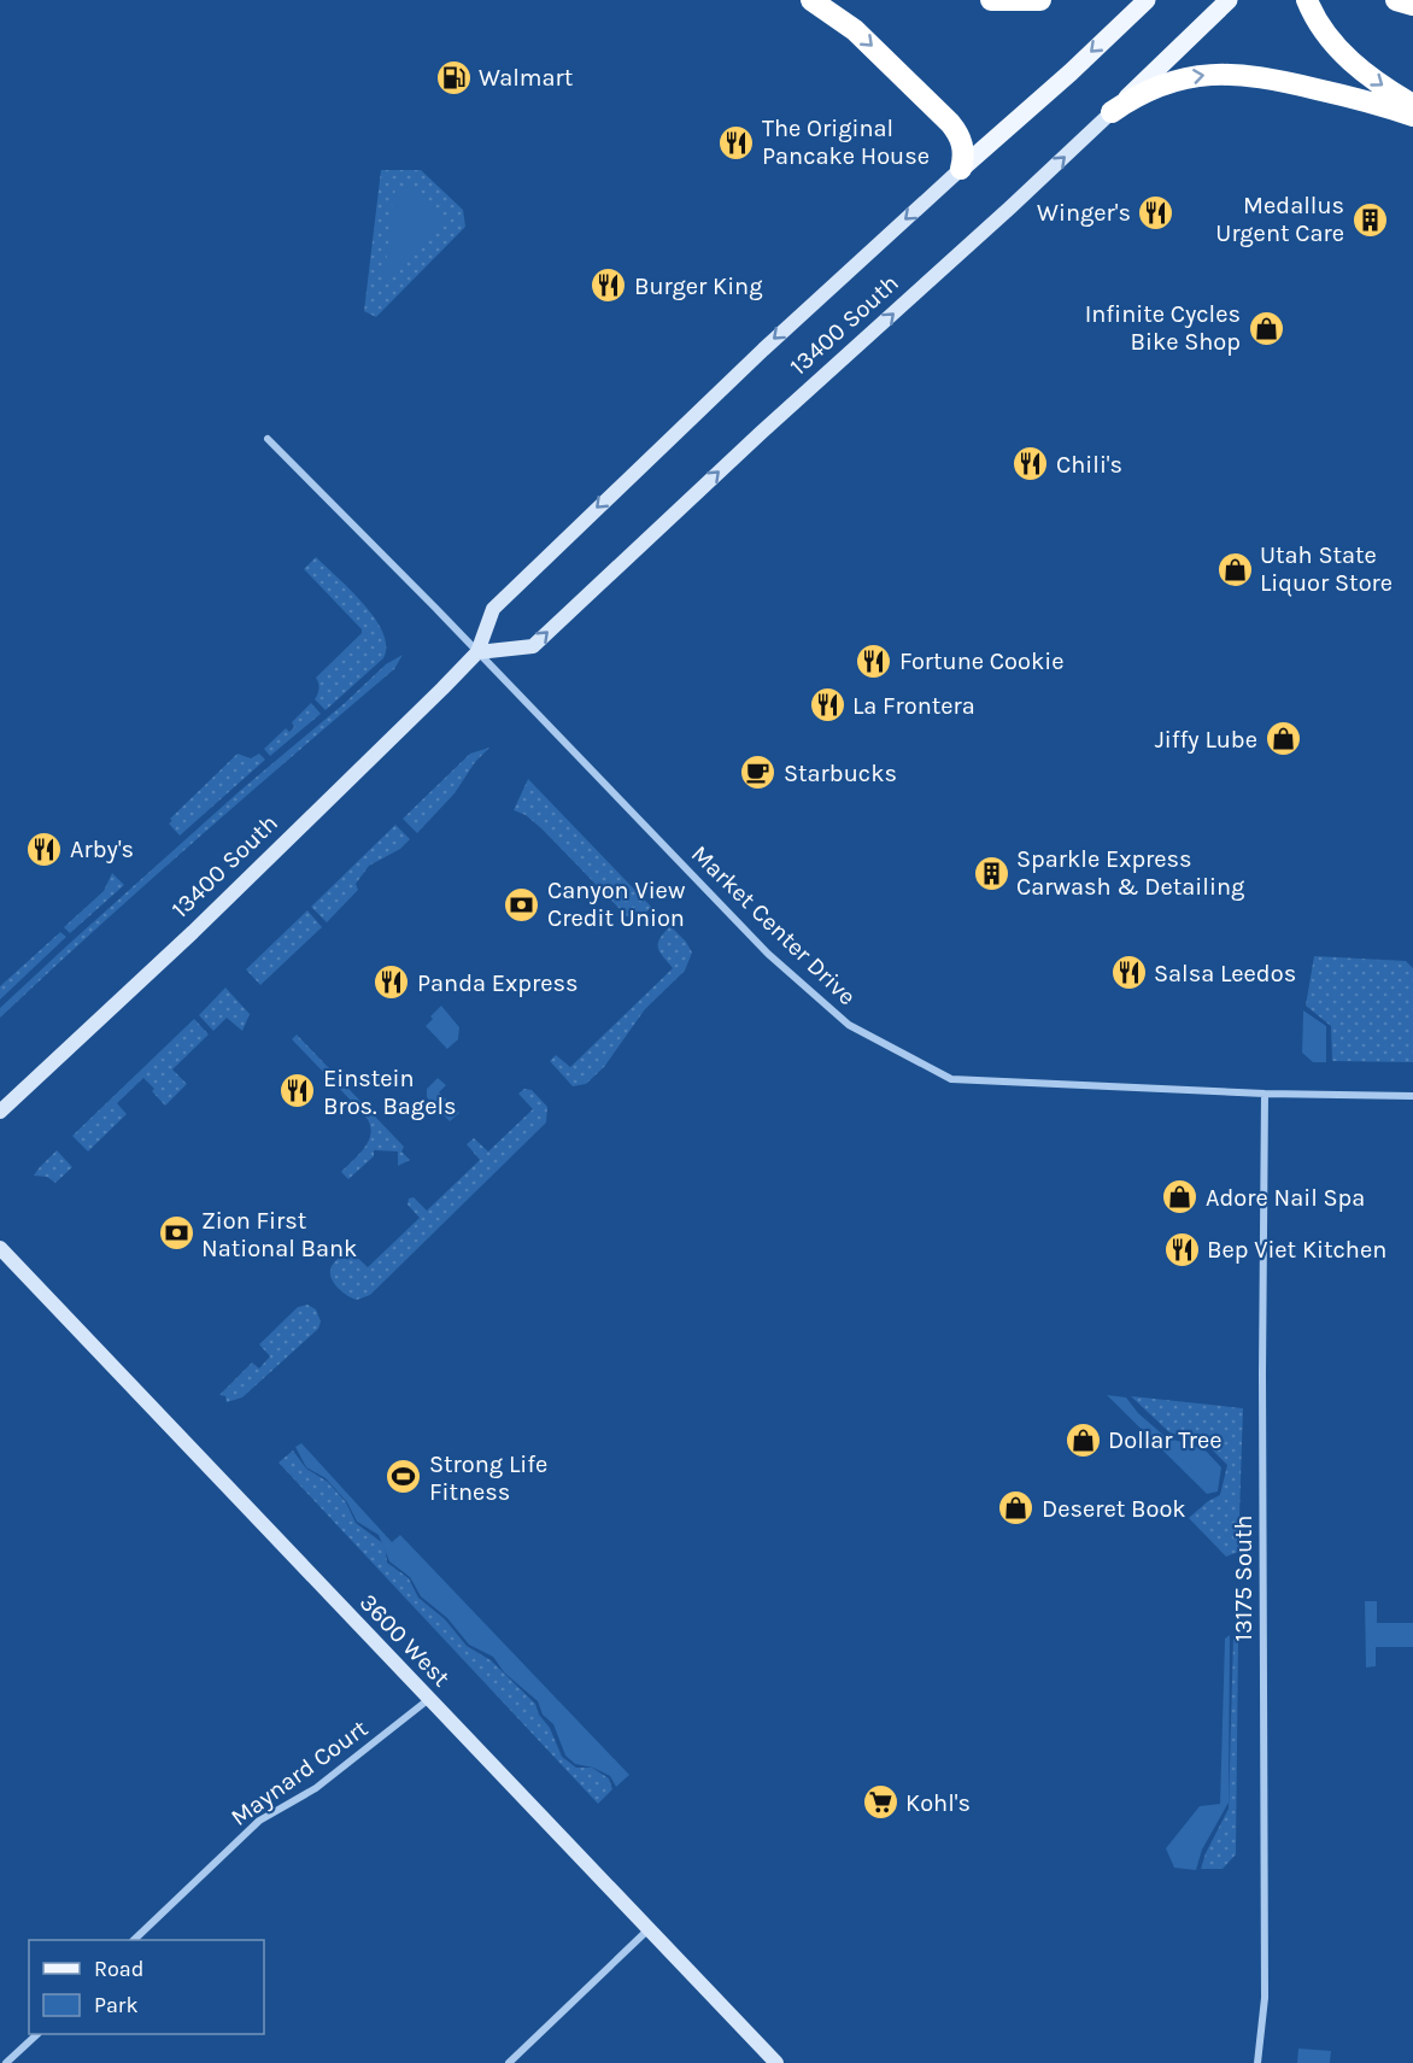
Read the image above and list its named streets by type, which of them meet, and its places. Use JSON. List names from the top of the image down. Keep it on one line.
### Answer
{"streets":{"main road":["13400 South","3600 West"],"street":["Market Center Drive","13175 South","Maynard Court"]},"crossings":[["13400 South","Market Center Drive"],["Market Center Drive","13175 South"],["3600 West","Maynard Court"]],"places":{"fuel station":["Walmart"],"restaurant":["The Original Pancake House","Winger's","Burger King","Chili's","Fortune Cookie","La Frontera","Arby's","Salsa Leedos","Panda Express","Einstein Bros. Bagels","Bep Viet Kitchen"],"building":["Medallus Urgent Care","Sparkle Express Carwash & Detailing"],"shop":["Infinite Cycles Bike Shop","Utah State Liquor Store","Jiffy Lube","Adore Nail Spa","Dollar Tree","Deseret Book"],"cafe":["Starbucks"],"bank":["Canyon View Credit Union","Zion First National Bank"],"sports":["Strong Life Fitness"],"supermarket":["Kohl's"]},"legend":["Road","Park"]}
